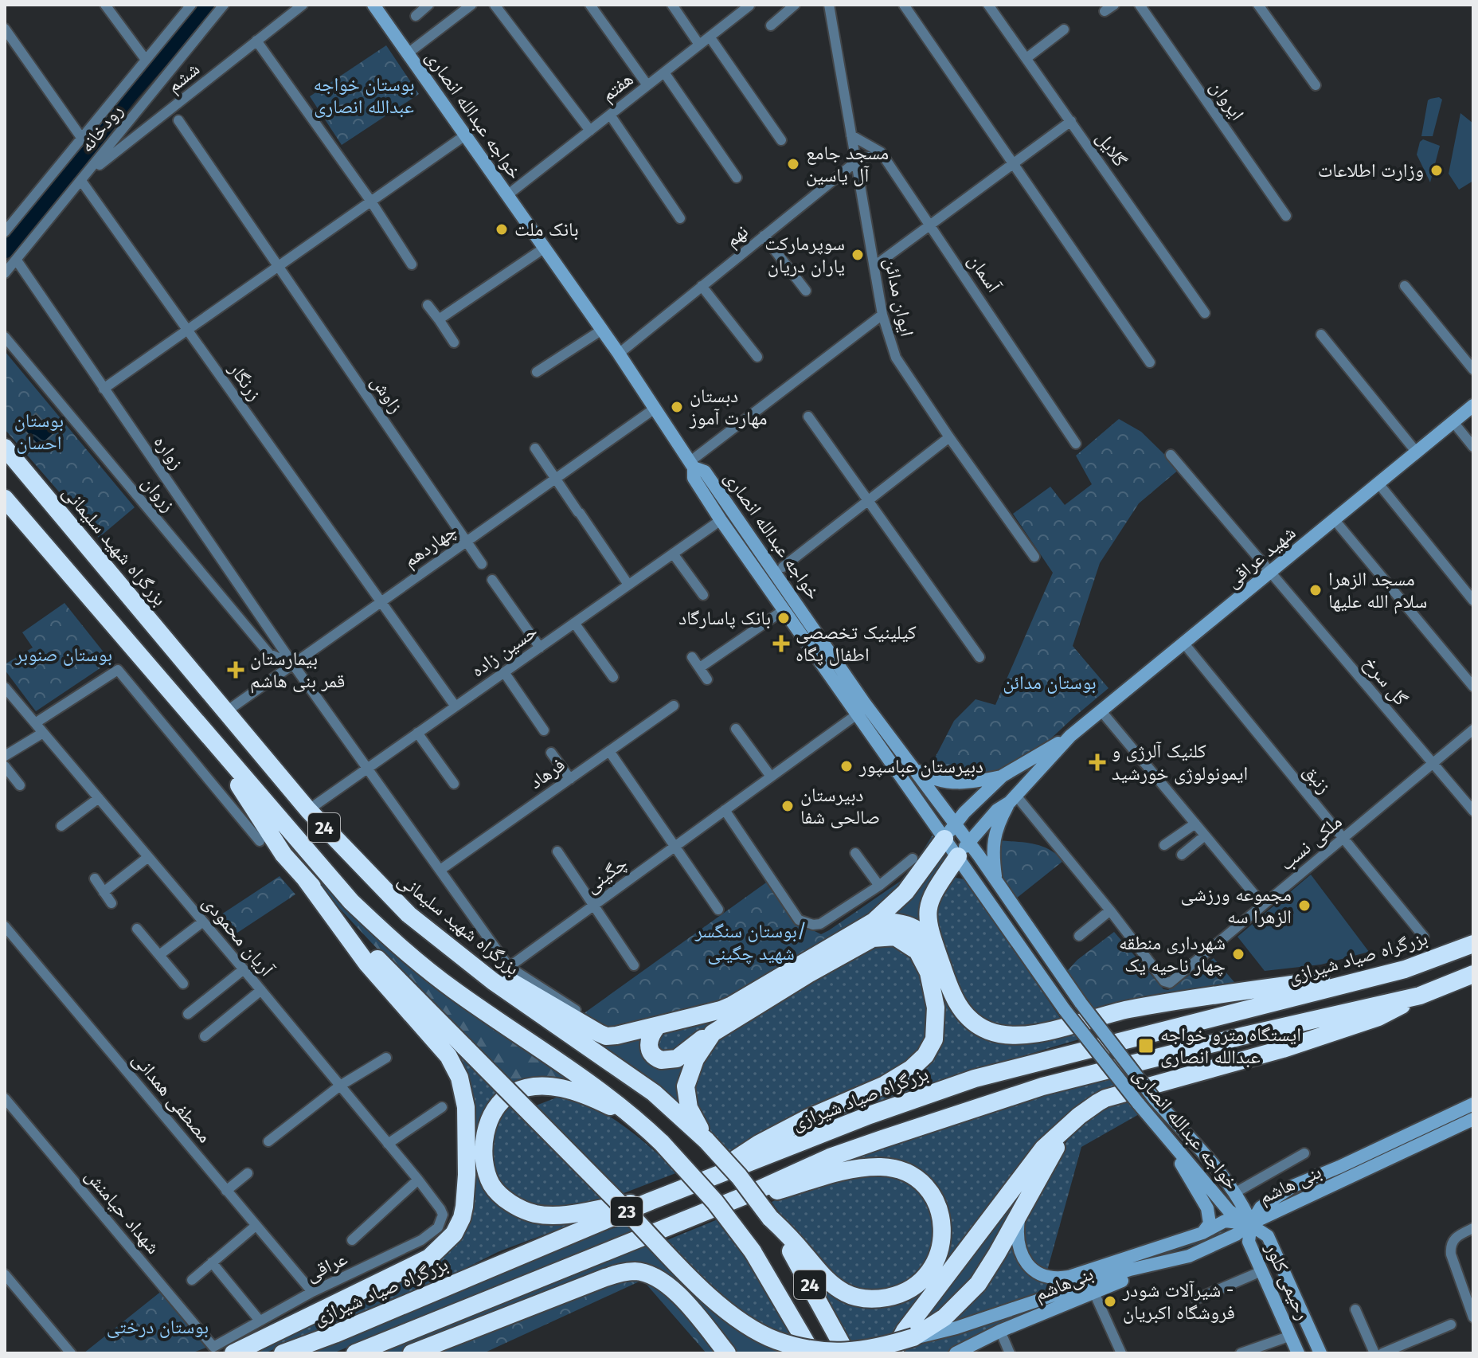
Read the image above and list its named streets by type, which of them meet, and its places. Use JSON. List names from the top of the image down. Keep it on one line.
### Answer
{"streets":{"highway":["بزرگراه شهید سلیمانی","24","بزرگراه صیاد شیرازی","23"],"main road":["خواجه عبدالله انصاری","شهید عراقی","بنی هاشم","رحیمی کلور","بنی‌هاشم"],"street":["ششم","هفتم","ایروان","رودخانه","گلایل","نهم","آسمان","ایوان مدائن","زرنگار","زاوش","زواره","زروان","چهاردهم","حسین زاده","گل سرخ","فرهاد","زنبق","ملکی نسب","چگینی","آریان محمودی","مصطفی همدانی","شهداد حیامنش","عراقی"]},"crossings":[["ششم","رودخانه"],["ششم","زرنگار"],["هفتم","خواجه عبدالله انصاری"],["خواجه عبدالله انصاری","نهم"],["خواجه عبدالله انصاری","چهاردهم"],["خواجه عبدالله انصاری","شهید عراقی"],["خواجه عبدالله انصاری","حسین زاده"],["خواجه عبدالله انصاری","چگینی"],["خواجه عبدالله انصاری","بنی هاشم"],["خواجه عبدالله انصاری","رحیمی کلور"],["رودخانه","زرنگار"],["رودخانه","زواره"],["نهم","آسمان"],["نهم","ایوان مدائن"],["آسمان","ایوان مدائن"],["زرنگار","چهاردهم"],["زرنگار","حسین زاده"],["زاوش","چهاردهم"],["زواره","زروان"],["زواره","چهاردهم"],["زواره","حسین زاده"],["زروان","چهاردهم"],["بزرگراه شهید سلیمانی","چهاردهم"],["بزرگراه شهید سلیمانی","حسین زاده"],["شهید عراقی","گل سرخ"],["شهید عراقی","زنبق"],["گل سرخ","ملکی نسب"],["زنبق","ملکی نسب"],["آریان محمودی","عراقی"],["مصطفی همدانی","عراقی"],["بنی هاشم","رحیمی کلور"],["شهداد حیامنش","عراقی"]],"parks":["بوستان خواجه عبدالله انصاری","بوستان احسان","بوستان صنوبر","بوستان مدائن","بوستان سنگسر/ شهید چگینی","بوستان درختی"],"places":{"other":["مسجد جامع آل یاسین","وزارت اطلاعات","بانک ملت","سوپرمارکت یاران دریان","دبستان مهارت آموز","مسجد الزهرا سلام الله علیها","بانک پاسارگاد","دبیرستان عباسپور","دبیرستان صالحی شفا","مجموعه ورزشی الزهرا سه","شهرداری منطقه چهار ناحیه یک","شیرآلات شودر - فروشگاه اکبریان"],"health":["کیلینیک تخصصی اطفال پگاه","بیمارستان قمر بنی هاشم","کلنیک آلرژی و ایمونولوژی خورشید"],"transit":["ایستگاه مترو خواجه عبدالله انصاری"]}}
